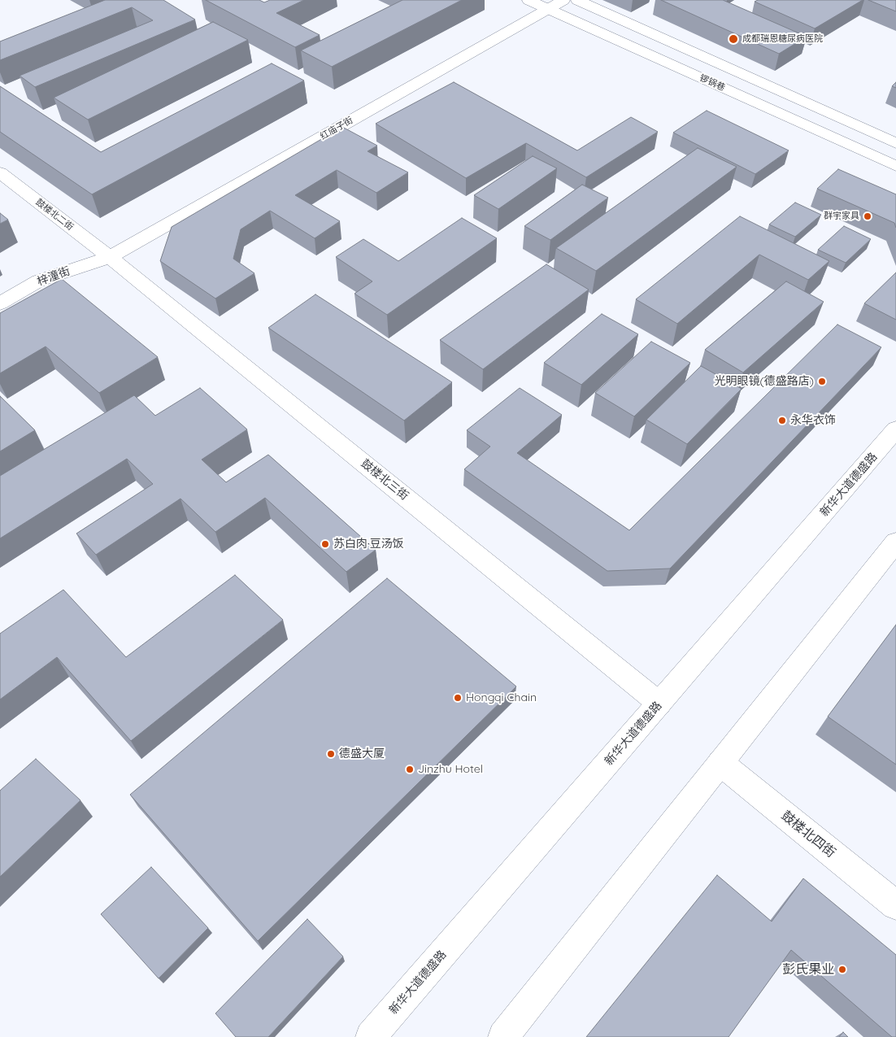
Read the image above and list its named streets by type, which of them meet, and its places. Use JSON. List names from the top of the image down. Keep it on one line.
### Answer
{"streets":{"main road":["锣锅巷","红庙子街","鼓楼北二街","梓潼街","鼓楼北三街","新华大道德盛路","鼓楼北四街"]},"crossings":[["锣锅巷","红庙子街"],["红庙子街","鼓楼北二街"],["红庙子街","梓潼街"],["红庙子街","鼓楼北三街"],["鼓楼北二街","梓潼街"],["鼓楼北二街","鼓楼北三街"],["梓潼街","鼓楼北三街"],["鼓楼北三街","新华大道德盛路"]],"places":["成都瑞恩糖尿病医院","群宇家具","光明眼镜(德盛路店)","永华衣饰","苏白肉·豆汤饭","Hongqi Chain","德盛大厦","Jinzhu Hotel","彭氏果业"]}
